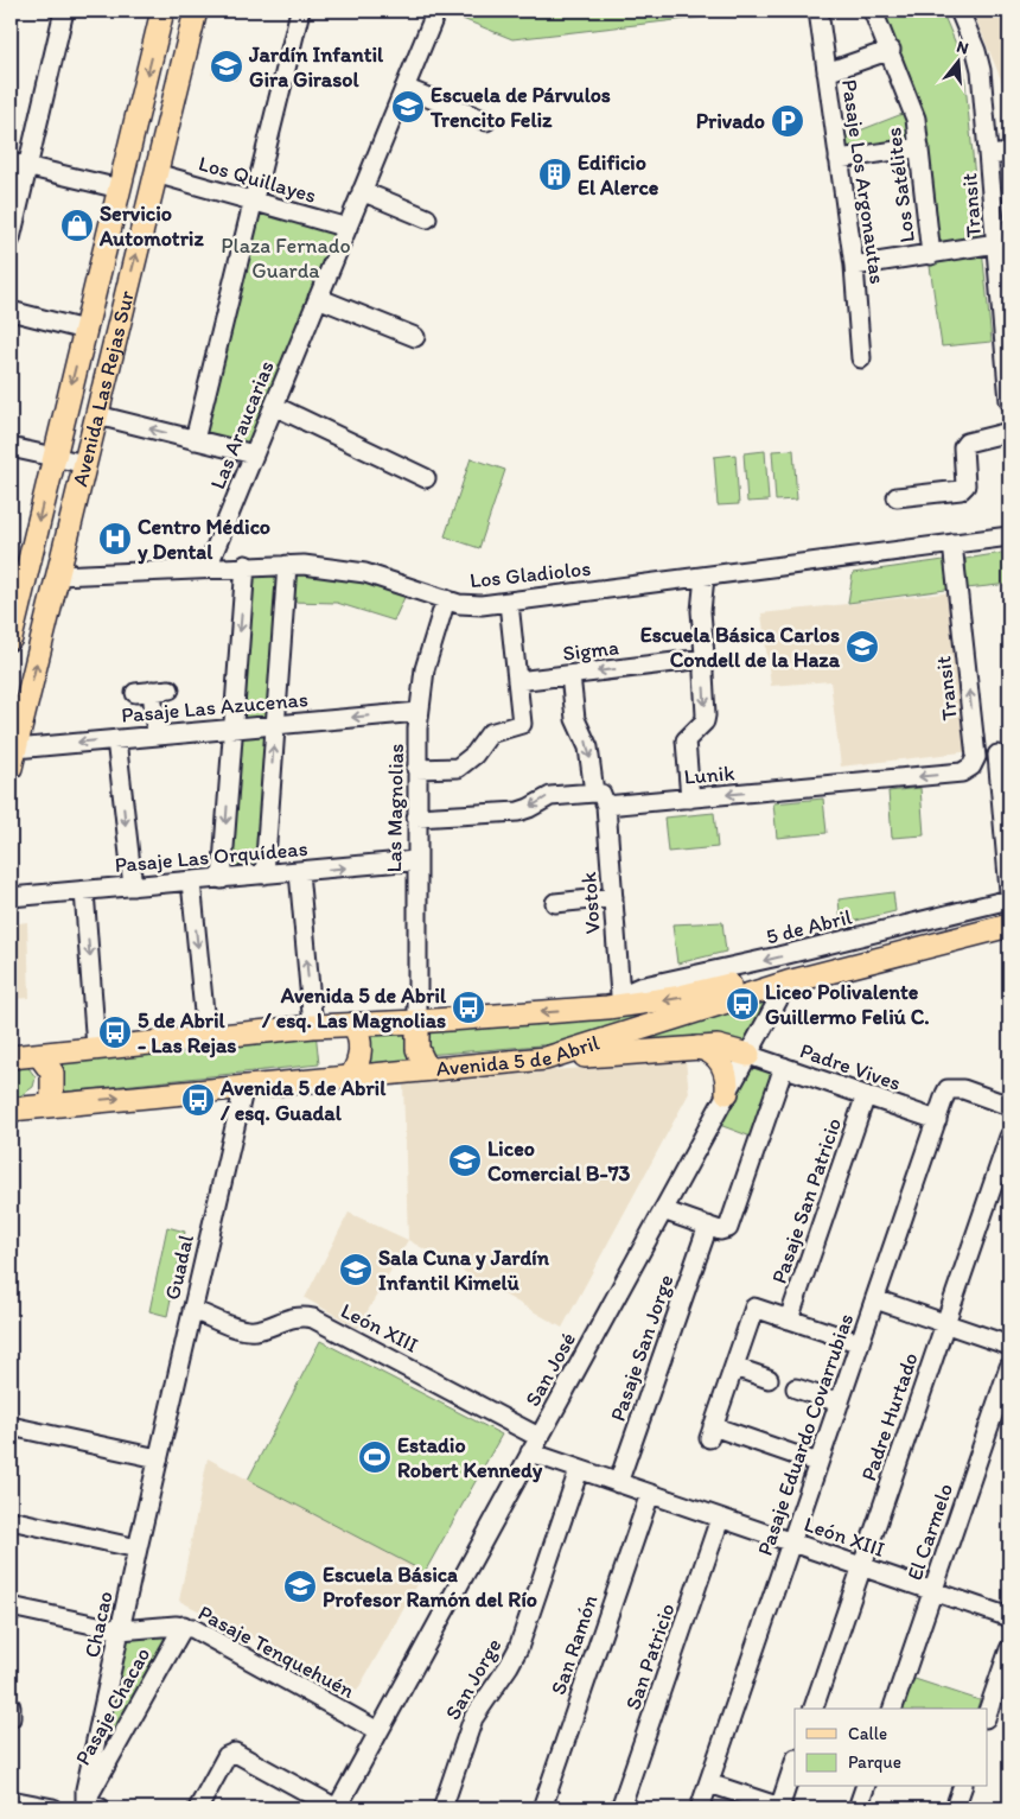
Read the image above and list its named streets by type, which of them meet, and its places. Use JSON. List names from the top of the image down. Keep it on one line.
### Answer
{"streets":{"main road":["Avenida Las Rejas Sur","Avenida 5 de Abril"],"street":["Los Quillayes","Pasaje Los Argonautas","Los Satélites","Transit","Las Araucarias","Los Gladiolos","Sigma","Pasaje Las Azucenas","Lunik","Las Magnolias","Pasaje Las Orquídeas","Vostok","5 de Abril","Padre Vives","Pasaje San Patricio","Guadal","León XIII","Pasaje San Jorge","San José","Padre Hurtado","Pasaje Eduardo Covarrubias","El Carmelo","Chacao","San Ramón","Pasaje Tenquehuén","San Patricio","San Jorge","Pasaje Chacao"]},"crossings":[["Los Quillayes","Avenida Las Rejas Sur"],["Los Quillayes","Las Araucarias"],["Transit","Los Gladiolos"],["Transit","Lunik"],["Avenida Las Rejas Sur","Los Gladiolos"],["Avenida Las Rejas Sur","Pasaje Las Azucenas"],["Las Araucarias","Los Gladiolos"],["Los Gladiolos","Las Magnolias"],["Sigma","Vostok"],["Pasaje Las Azucenas","Las Magnolias"],["Lunik","Las Magnolias"],["Lunik","Vostok"],["Las Magnolias","Pasaje Las Orquídeas"],["Las Magnolias","Avenida 5 de Abril"],["Vostok","5 de Abril"],["Vostok","Avenida 5 de Abril"],["5 de Abril","Avenida 5 de Abril"],["Avenida 5 de Abril","Guadal"],["Avenida 5 de Abril","San José"],["Padre Vives","Pasaje San Patricio"],["Padre Vives","San José"],["Padre Vives","Pasaje Eduardo Covarrubias"],["Guadal","León XIII"],["Guadal","Chacao"],["León XIII","Pasaje San Jorge"],["León XIII","San José"],["León XIII","Padre Hurtado"],["León XIII","Pasaje Eduardo Covarrubias"],["León XIII","El Carmelo"],["León XIII","San Ramón"],["León XIII","San Patricio"],["León XIII","San Jorge"],["San José","Pasaje Tenquehuén"],["Chacao","Pasaje Tenquehuén"],["Chacao","Pasaje Chacao"],["Pasaje Tenquehuén","Pasaje Chacao"]],"one_way":["Transit","Sigma","Pasaje Las Azucenas","Lunik","Vostok","5 de Abril"],"parks":["Plaza Fernado Guarda"],"places":{"school or university":["Jardín Infantil Gira Girasol","Escuela de Párvulos Trencito Feliz","Escuela Básica Carlos Condell de la Haza","Liceo Comercial B-73","Sala Cuna y Jardín Infantil Kimelü","Escuela Básica Profesor Ramón del Río"],"parking":["Privado"],"building":["Edificio El Alerce"],"shop":["Servicio Automotriz"],"hospital":["Centro Médico y Dental"],"bus stop":["Liceo Polivalente Guillermo Feliú C.","Avenida 5 de Abril / esq. Las Magnolias","5 de Abril - Las Rejas","Avenida 5 de Abril / esq. Guadal"],"sports":["Estadio Robert Kennedy"]},"legend":["Calle","Parque"],"north":"top"}
